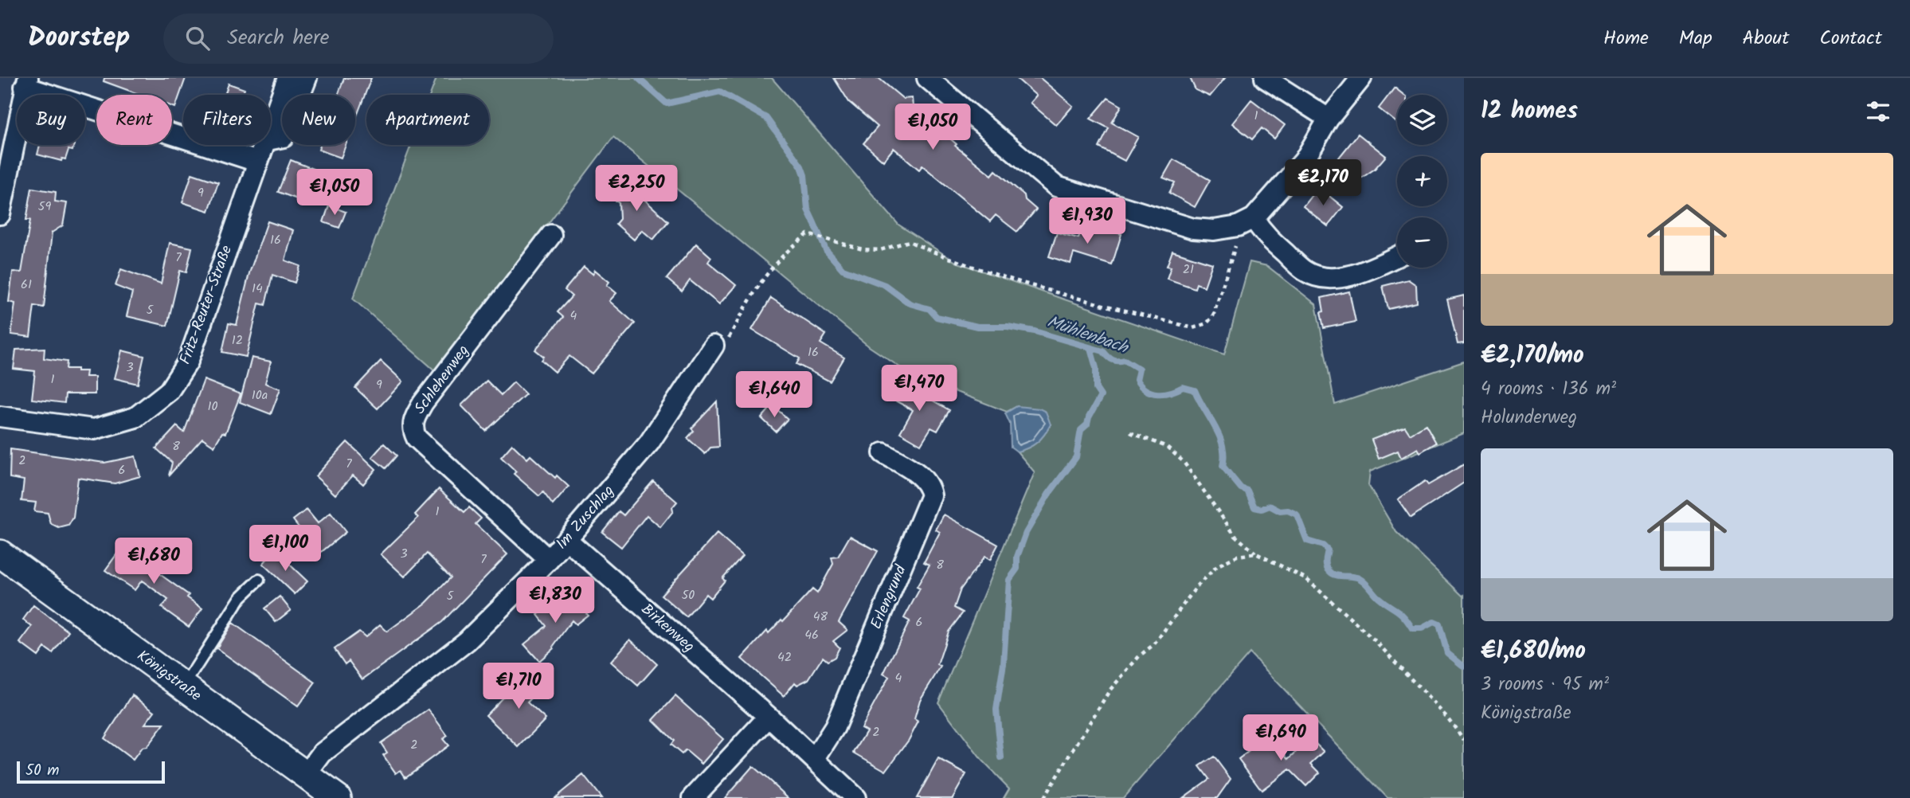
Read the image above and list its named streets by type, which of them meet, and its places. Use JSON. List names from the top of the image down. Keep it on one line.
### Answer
{"streets":{"main road":["Königstraße"],"street":["Fritz-Reuter-Straße","Schlehenweg","Im Zuschlag","Erlengrund","Birkenweg"]},"crossings":[["Schlehenweg","Im Zuschlag"],["Im Zuschlag","Birkenweg"],["Im Zuschlag","Königstraße"],["Erlengrund","Birkenweg"]],"water":["Mühlenbach"],"house_numbers":["1","9","59","16","7","21","61","14","5","4","12","16","3","1","9","10a","10","8","2","7","6","1","3","7","8","50","5","48","6","46","42","4","2","2"],"scale_bar":"50 m","page":{"header":"Doorstep","search":"Search here","nav":["Home","Map","About","Contact"],"heading":"12 homes","map_buttons":["+","−"],"chip":["Buy","Rent","Filters","New","Apartment"],"price":["€1,050","€2,170","€2,250","€1,050","€1,930","€1,470","€1,640","€1,100","€1,680","€1,830","€1,710","€1,690"],"list":[{"name":"€2,170/mo","note":"4 rooms · 136 m² · Holunderweg"},{"name":"€1,680/mo","note":"3 rooms · 95 m² · Königstraße"}],"scale":"50 m"}}
